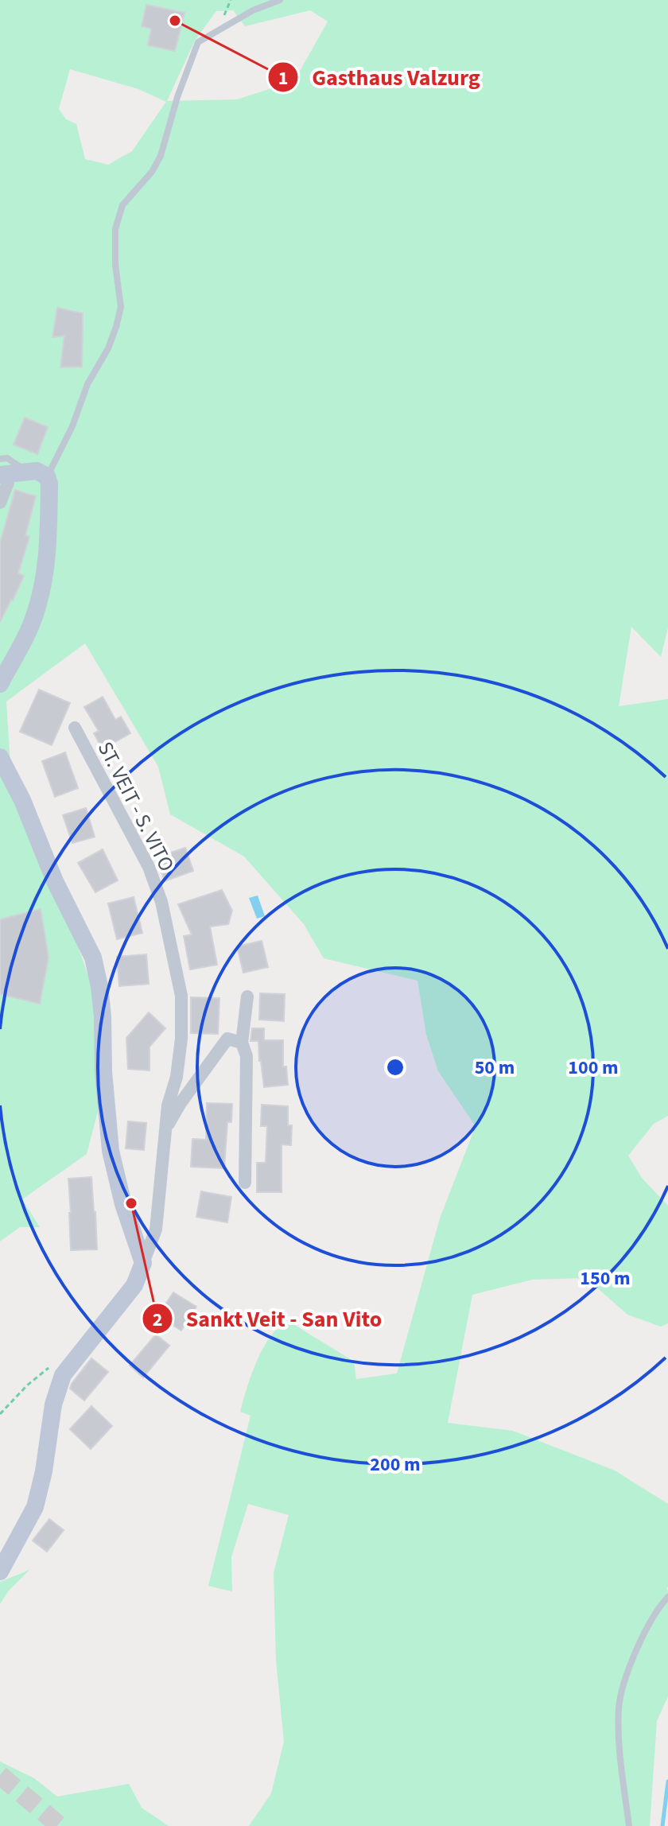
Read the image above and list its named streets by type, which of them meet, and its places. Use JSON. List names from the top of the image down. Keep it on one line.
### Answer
{"streets":{"street":["ST. VEIT - S. VITO"]},"places":["Gasthaus Valzurg","Sankt Veit - San Vito"],"rings":["50 m","100 m","150 m","200 m"]}
